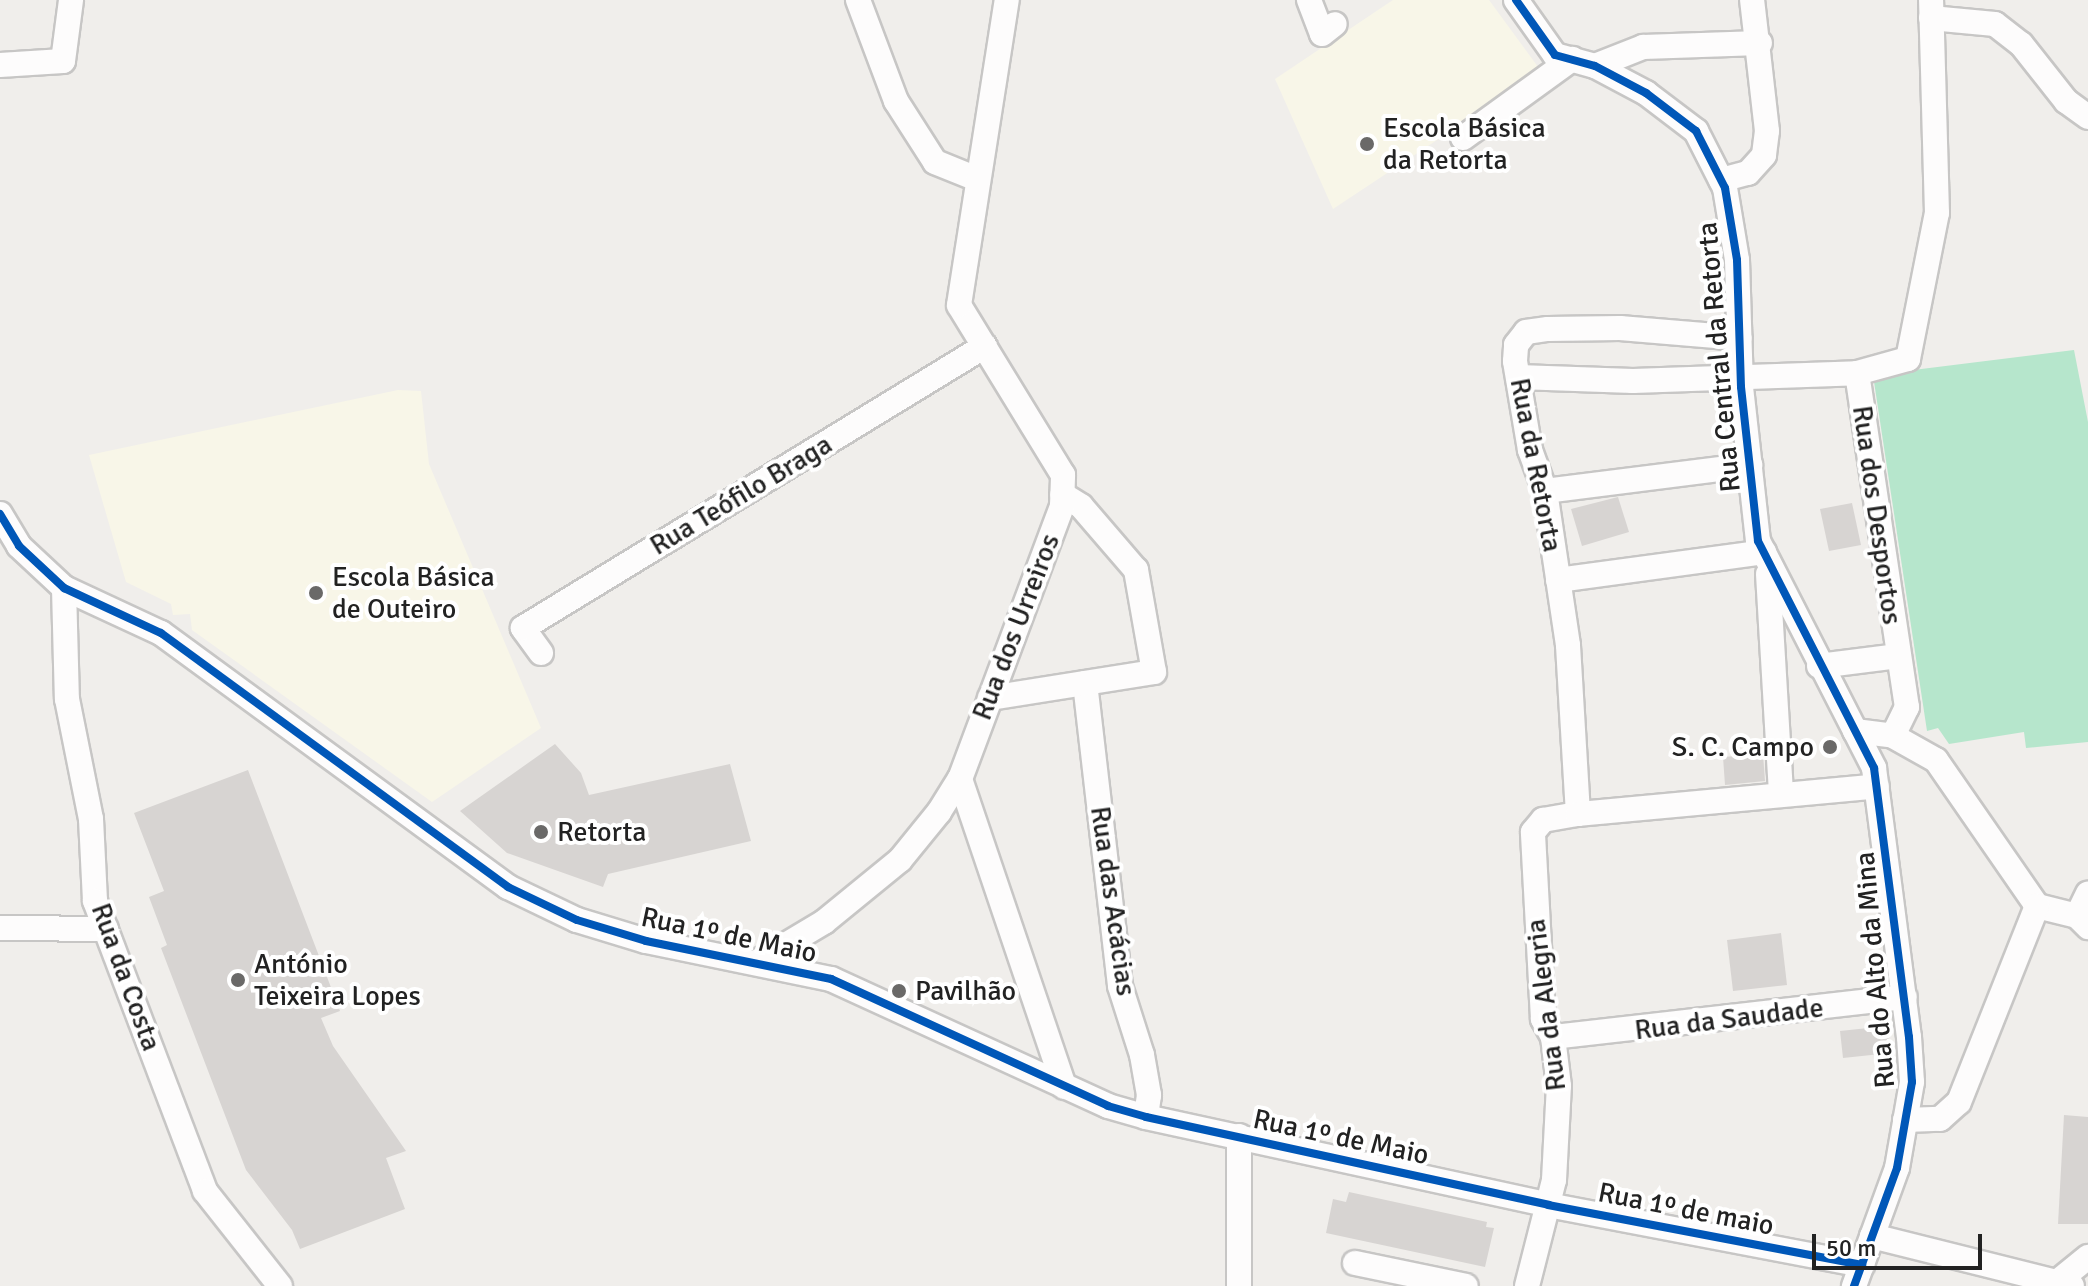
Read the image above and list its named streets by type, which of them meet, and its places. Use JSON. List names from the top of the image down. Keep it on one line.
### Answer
{"streets":{"street":["Rua Central da Retorta","Rua da Retorta","Rua Teófilo Braga","Rua dos Desportos","Rua dos Urreiros","Rua das Acácias","Rua 1º de Maio","Rua do Alto da Mina","Rua da Costa","Rua da Alegria","Rua da Saudade","Rua 1º de maio"]},"crossings":[["Rua Central da Retorta","Rua da Retorta"],["Rua Central da Retorta","Rua dos Desportos"],["Rua Central da Retorta","Rua do Alto da Mina"],["Rua Central da Retorta","Rua da Alegria"],["Rua da Retorta","Rua da Alegria"],["Rua dos Urreiros","Rua 1º de Maio"],["Rua das Acácias","Rua 1º de Maio"],["Rua 1º de Maio","Rua da Costa"],["Rua 1º de Maio","Rua da Alegria"],["Rua 1º de Maio","Rua 1º de maio"],["Rua do Alto da Mina","Rua da Alegria"],["Rua do Alto da Mina","Rua da Saudade"],["Rua do Alto da Mina","Rua 1º de maio"],["Rua da Alegria","Rua da Saudade"],["Rua da Alegria","Rua 1º de maio"]],"places":["Escola Básica da Retorta","Escola Básica de Outeiro","S. C. Campo","Retorta","António Teixeira Lopes","Pavilhão"],"scale_bar":"50 m"}
